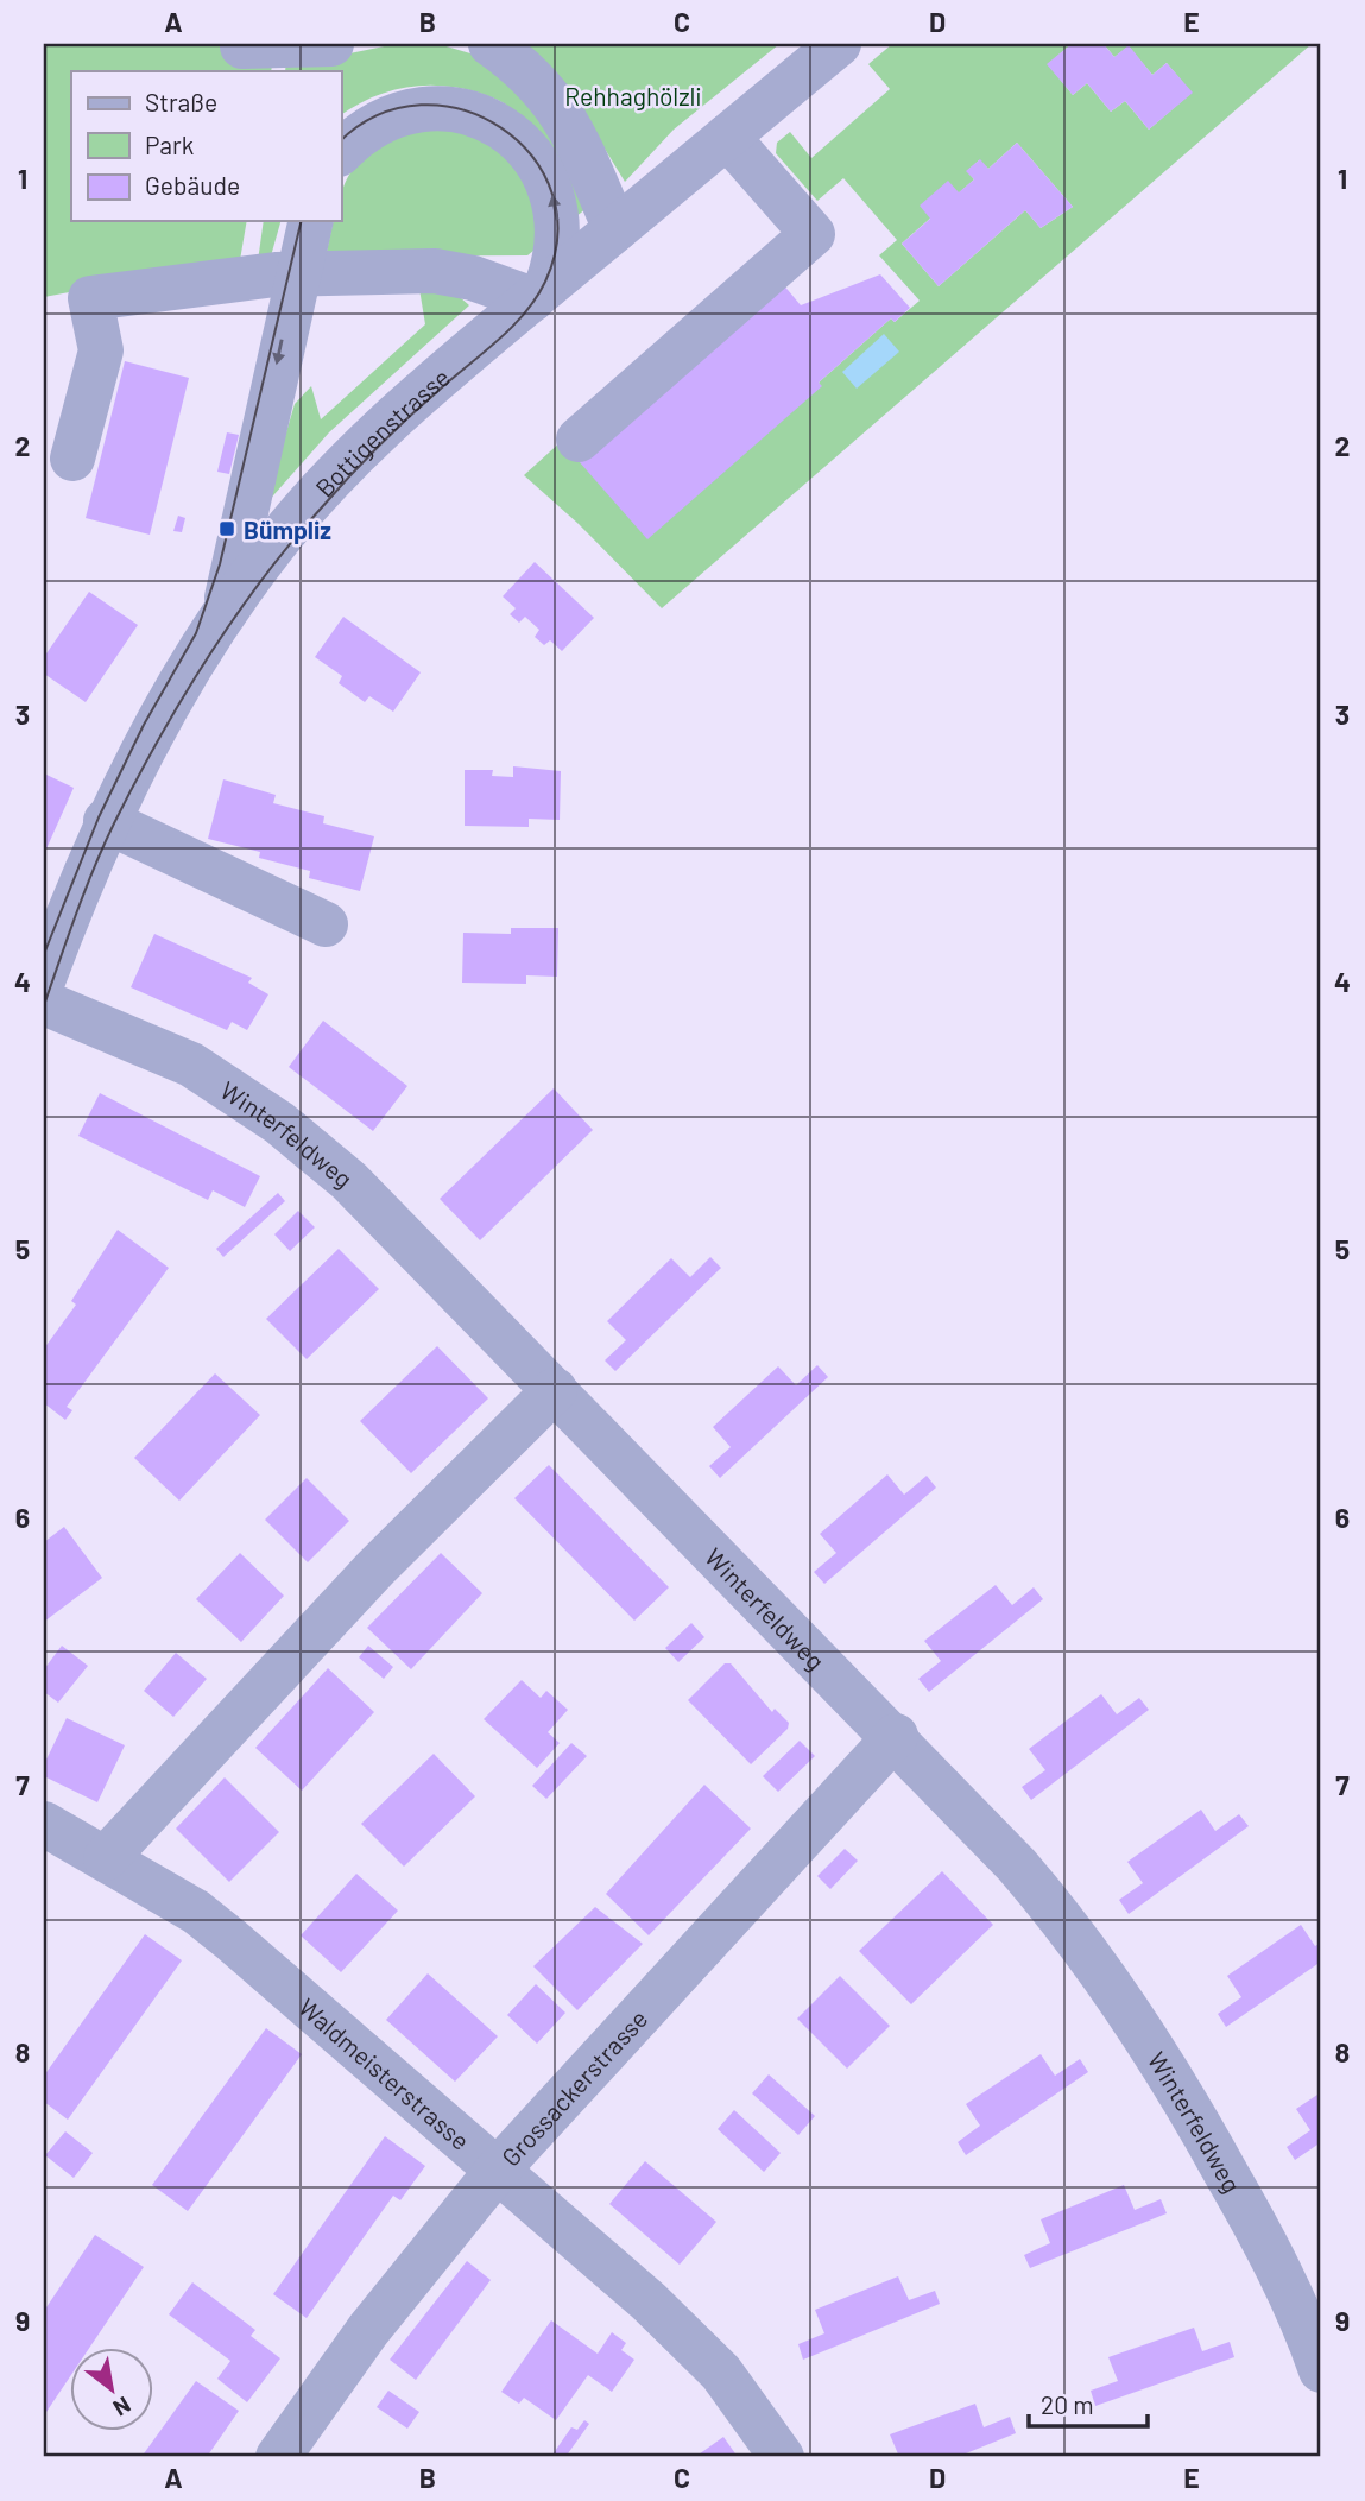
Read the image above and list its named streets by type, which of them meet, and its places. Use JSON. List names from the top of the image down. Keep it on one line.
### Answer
{"streets":{"street":["Bottigenstrasse","Winterfeldweg","Waldmeisterstrasse","Grossackerstrasse"]},"crossings":[["Winterfeldweg","Grossackerstrasse"],["Waldmeisterstrasse","Grossackerstrasse"]],"parks":["Rehhaghölzli"],"places":{"transit":["Bümpliz"]},"legend":["Straße","Park","Gebäude"],"scale_bar":"20 m","north":"bottom right","grid":{"columns":["A","B","C","D","E"],"rows":["1","2","3","4","5","6","7","8","9"]}}
